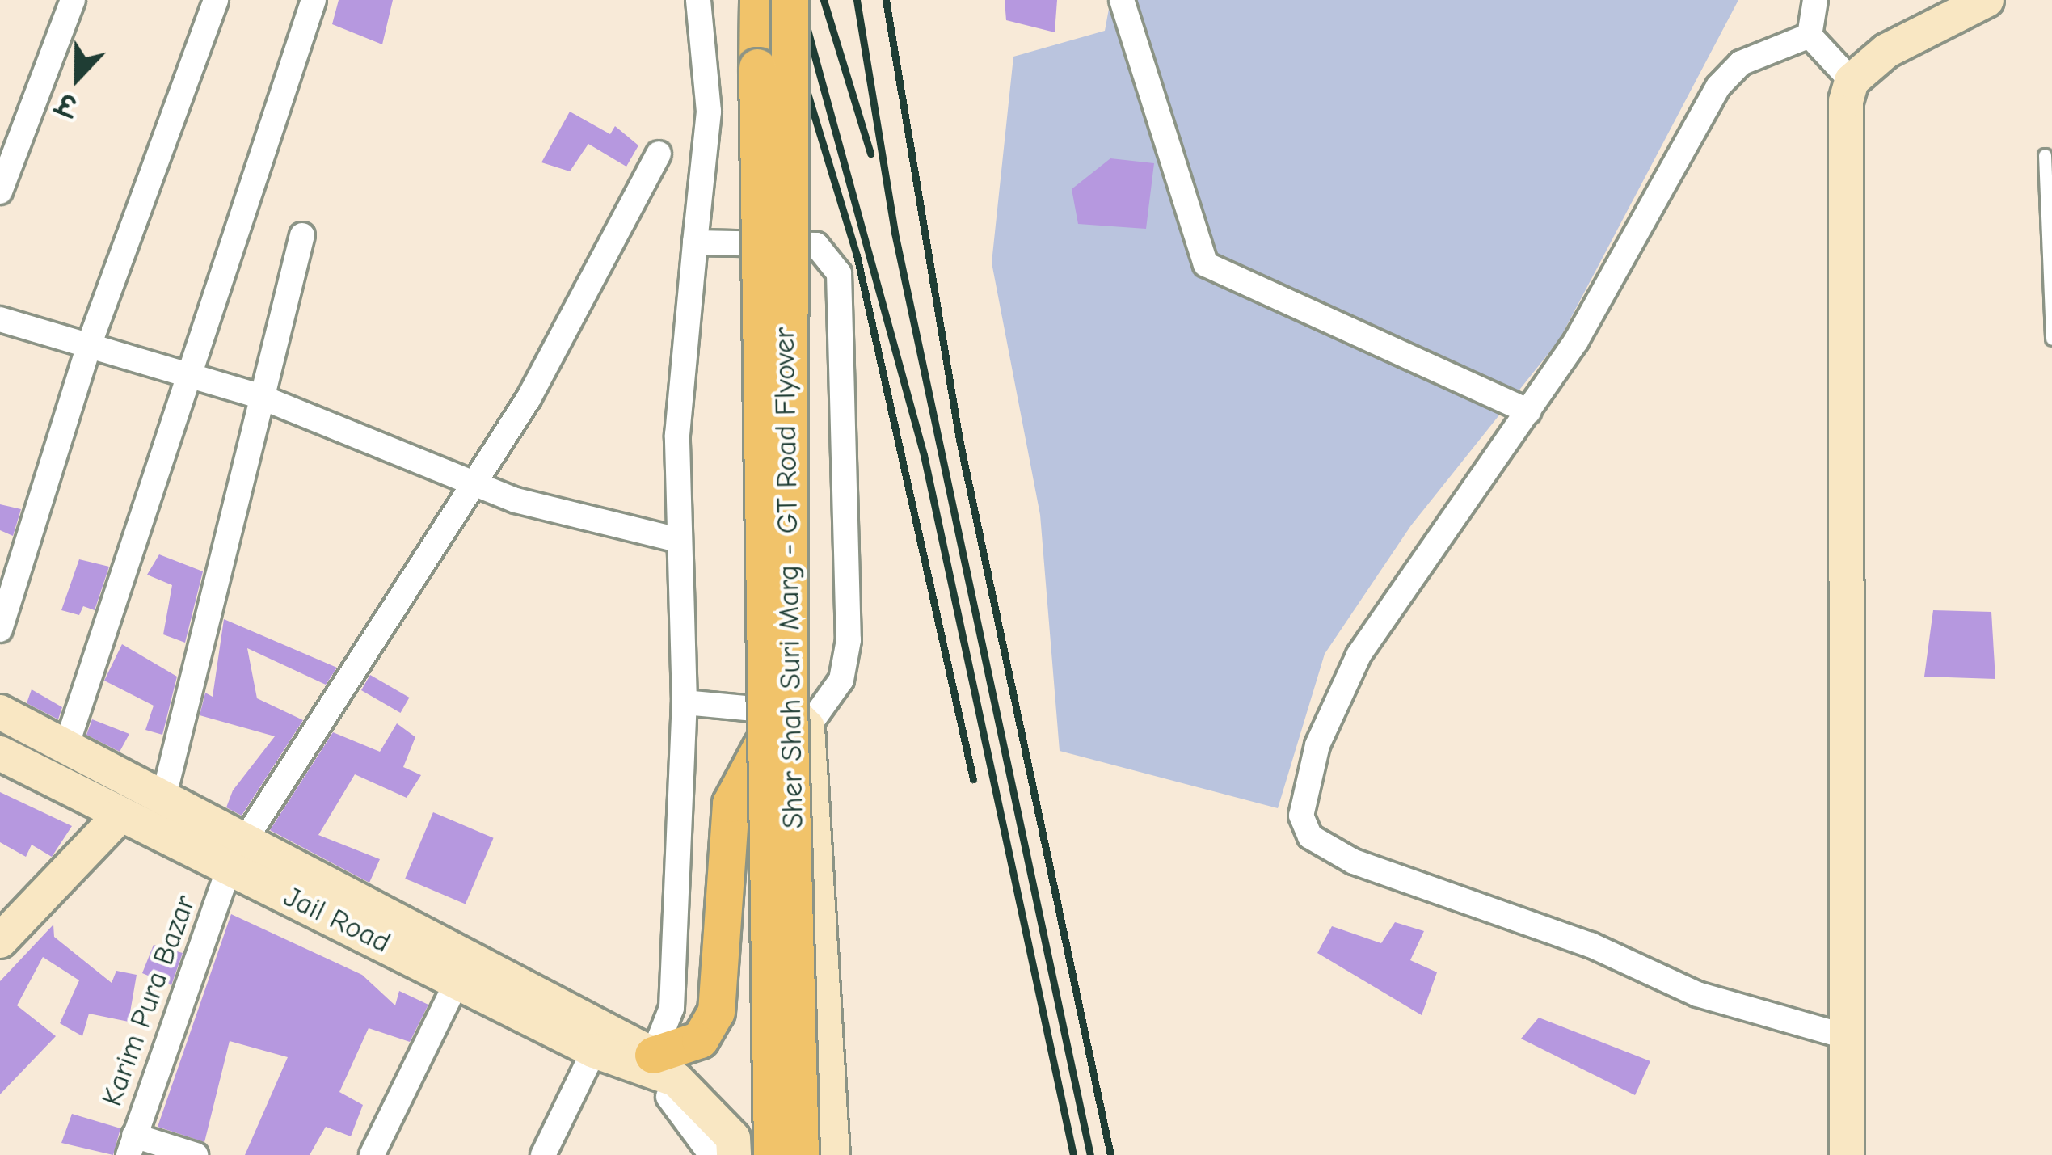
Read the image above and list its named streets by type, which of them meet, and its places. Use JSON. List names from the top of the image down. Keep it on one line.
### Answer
{"streets":{"main road":["Sher Shah Suri Marg - GT Road Flyover"],"street":["Jail Road","Karim Pura Bazar"]},"crossings":[["Jail Road","Karim Pura Bazar"]],"north":"bottom"}
